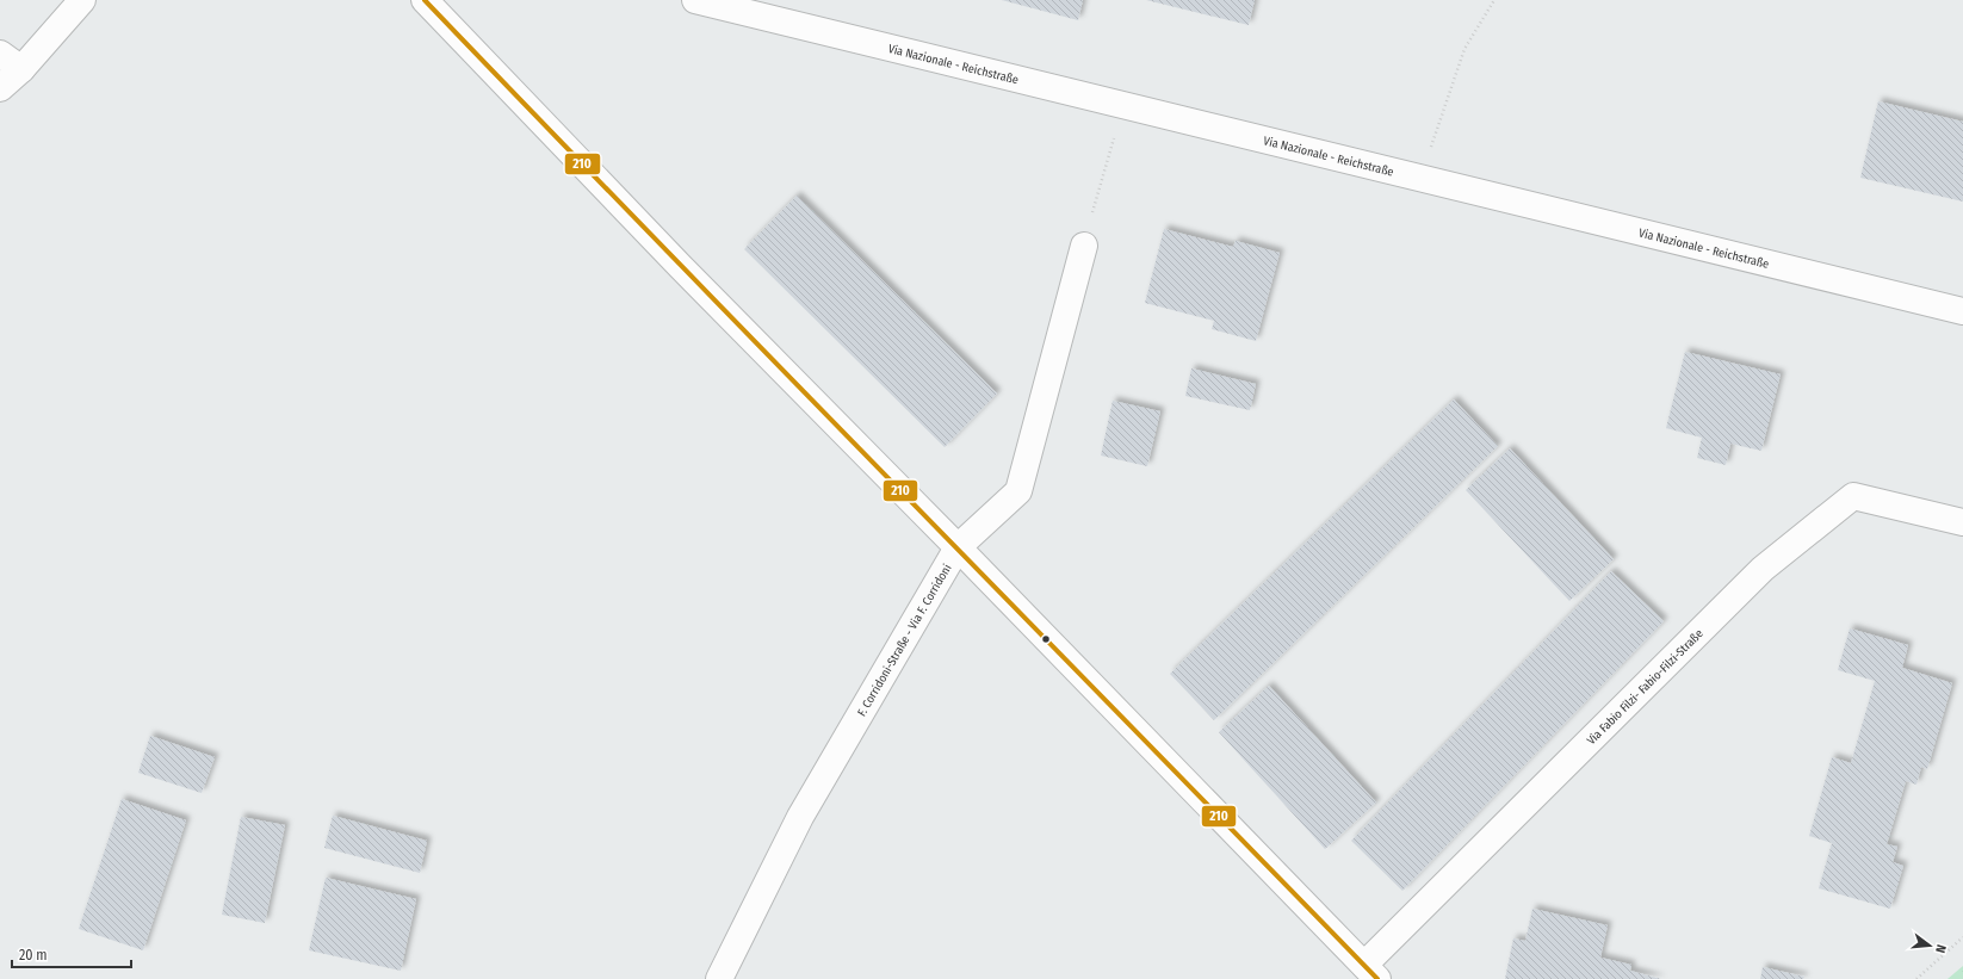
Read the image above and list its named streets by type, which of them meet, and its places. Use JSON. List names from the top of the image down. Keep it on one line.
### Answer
{"streets":{"street":["Via Nazionale - Reichstraße","F. Corridoni-Straße - Via F. Corridoni","Via Fabio Filzi- Fabio-Filzi-Straße"]},"lines":["transit line 210"],"scale_bar":"20 m","north":"right"}
